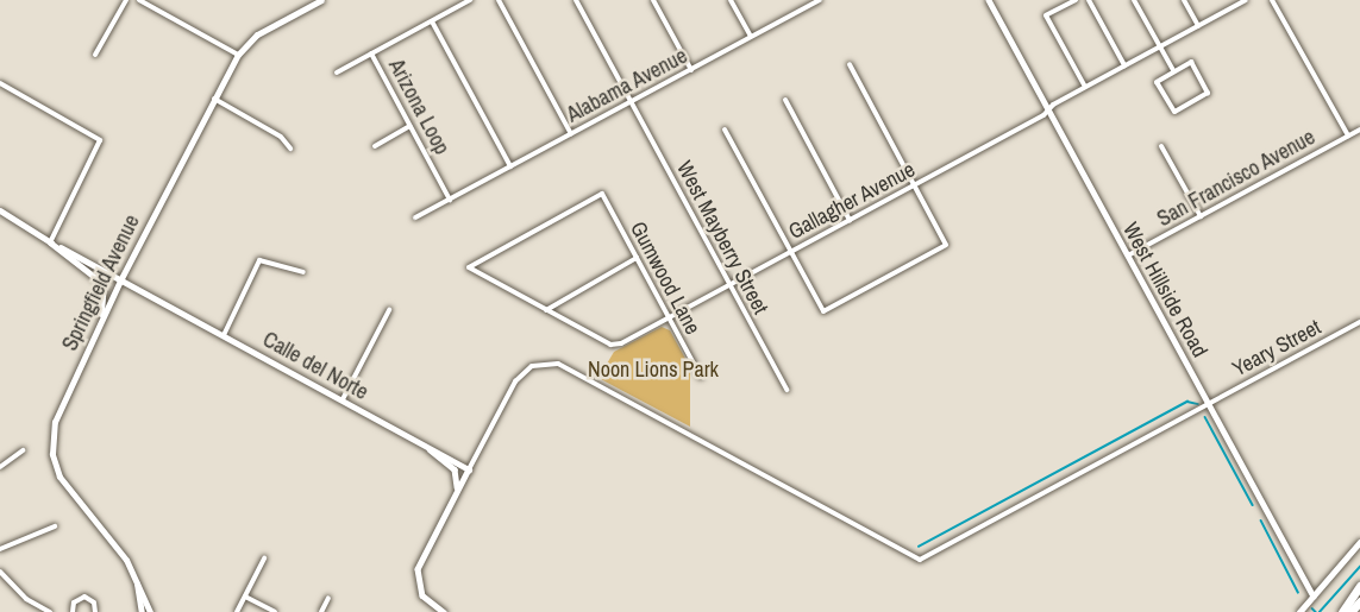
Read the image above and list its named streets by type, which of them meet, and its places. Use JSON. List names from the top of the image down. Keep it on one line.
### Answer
{"streets":{"main road":["Springfield Avenue"],"street":["Alabama Avenue","Arizona Loop","San Francisco Avenue","Gallagher Avenue","West Mayberry Street","Gumwood Lane","West Hillside Road","Yeary Street","Calle del Norte"]},"crossings":[["Alabama Avenue","Arizona Loop"],["Alabama Avenue","West Mayberry Street"],["San Francisco Avenue","West Hillside Road"],["Gallagher Avenue","West Mayberry Street"],["Gallagher Avenue","Gumwood Lane"],["Gallagher Avenue","West Hillside Road"],["Springfield Avenue","Calle del Norte"],["West Hillside Road","Yeary Street"],["Yeary Street","Calle del Norte"]],"parks":["Noon Lions Park"]}
